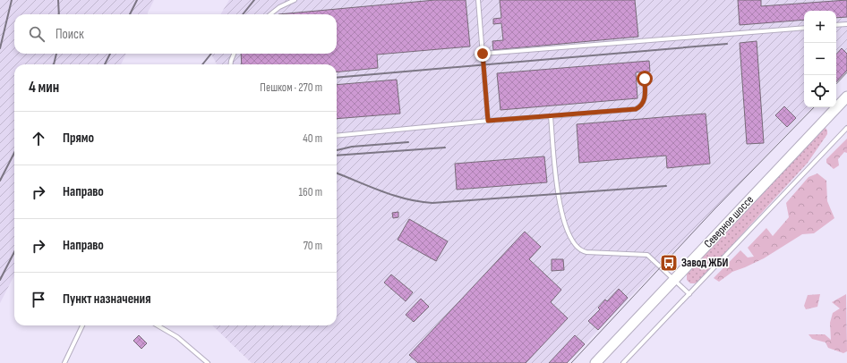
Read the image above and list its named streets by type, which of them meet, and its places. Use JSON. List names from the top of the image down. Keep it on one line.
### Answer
{"streets":{"main road":["Северное шоссе"]},"places":{"bus stop":["Завод ЖБИ"]},"page":{"map_buttons":["+","−"],"search":"Поиск","heading":["4 мин","Пешком · 270 m"],"list":[["Прямо","40 m"],["Направо","160 m"],["Направо","70 m"],"Пункт назначения"]}}
